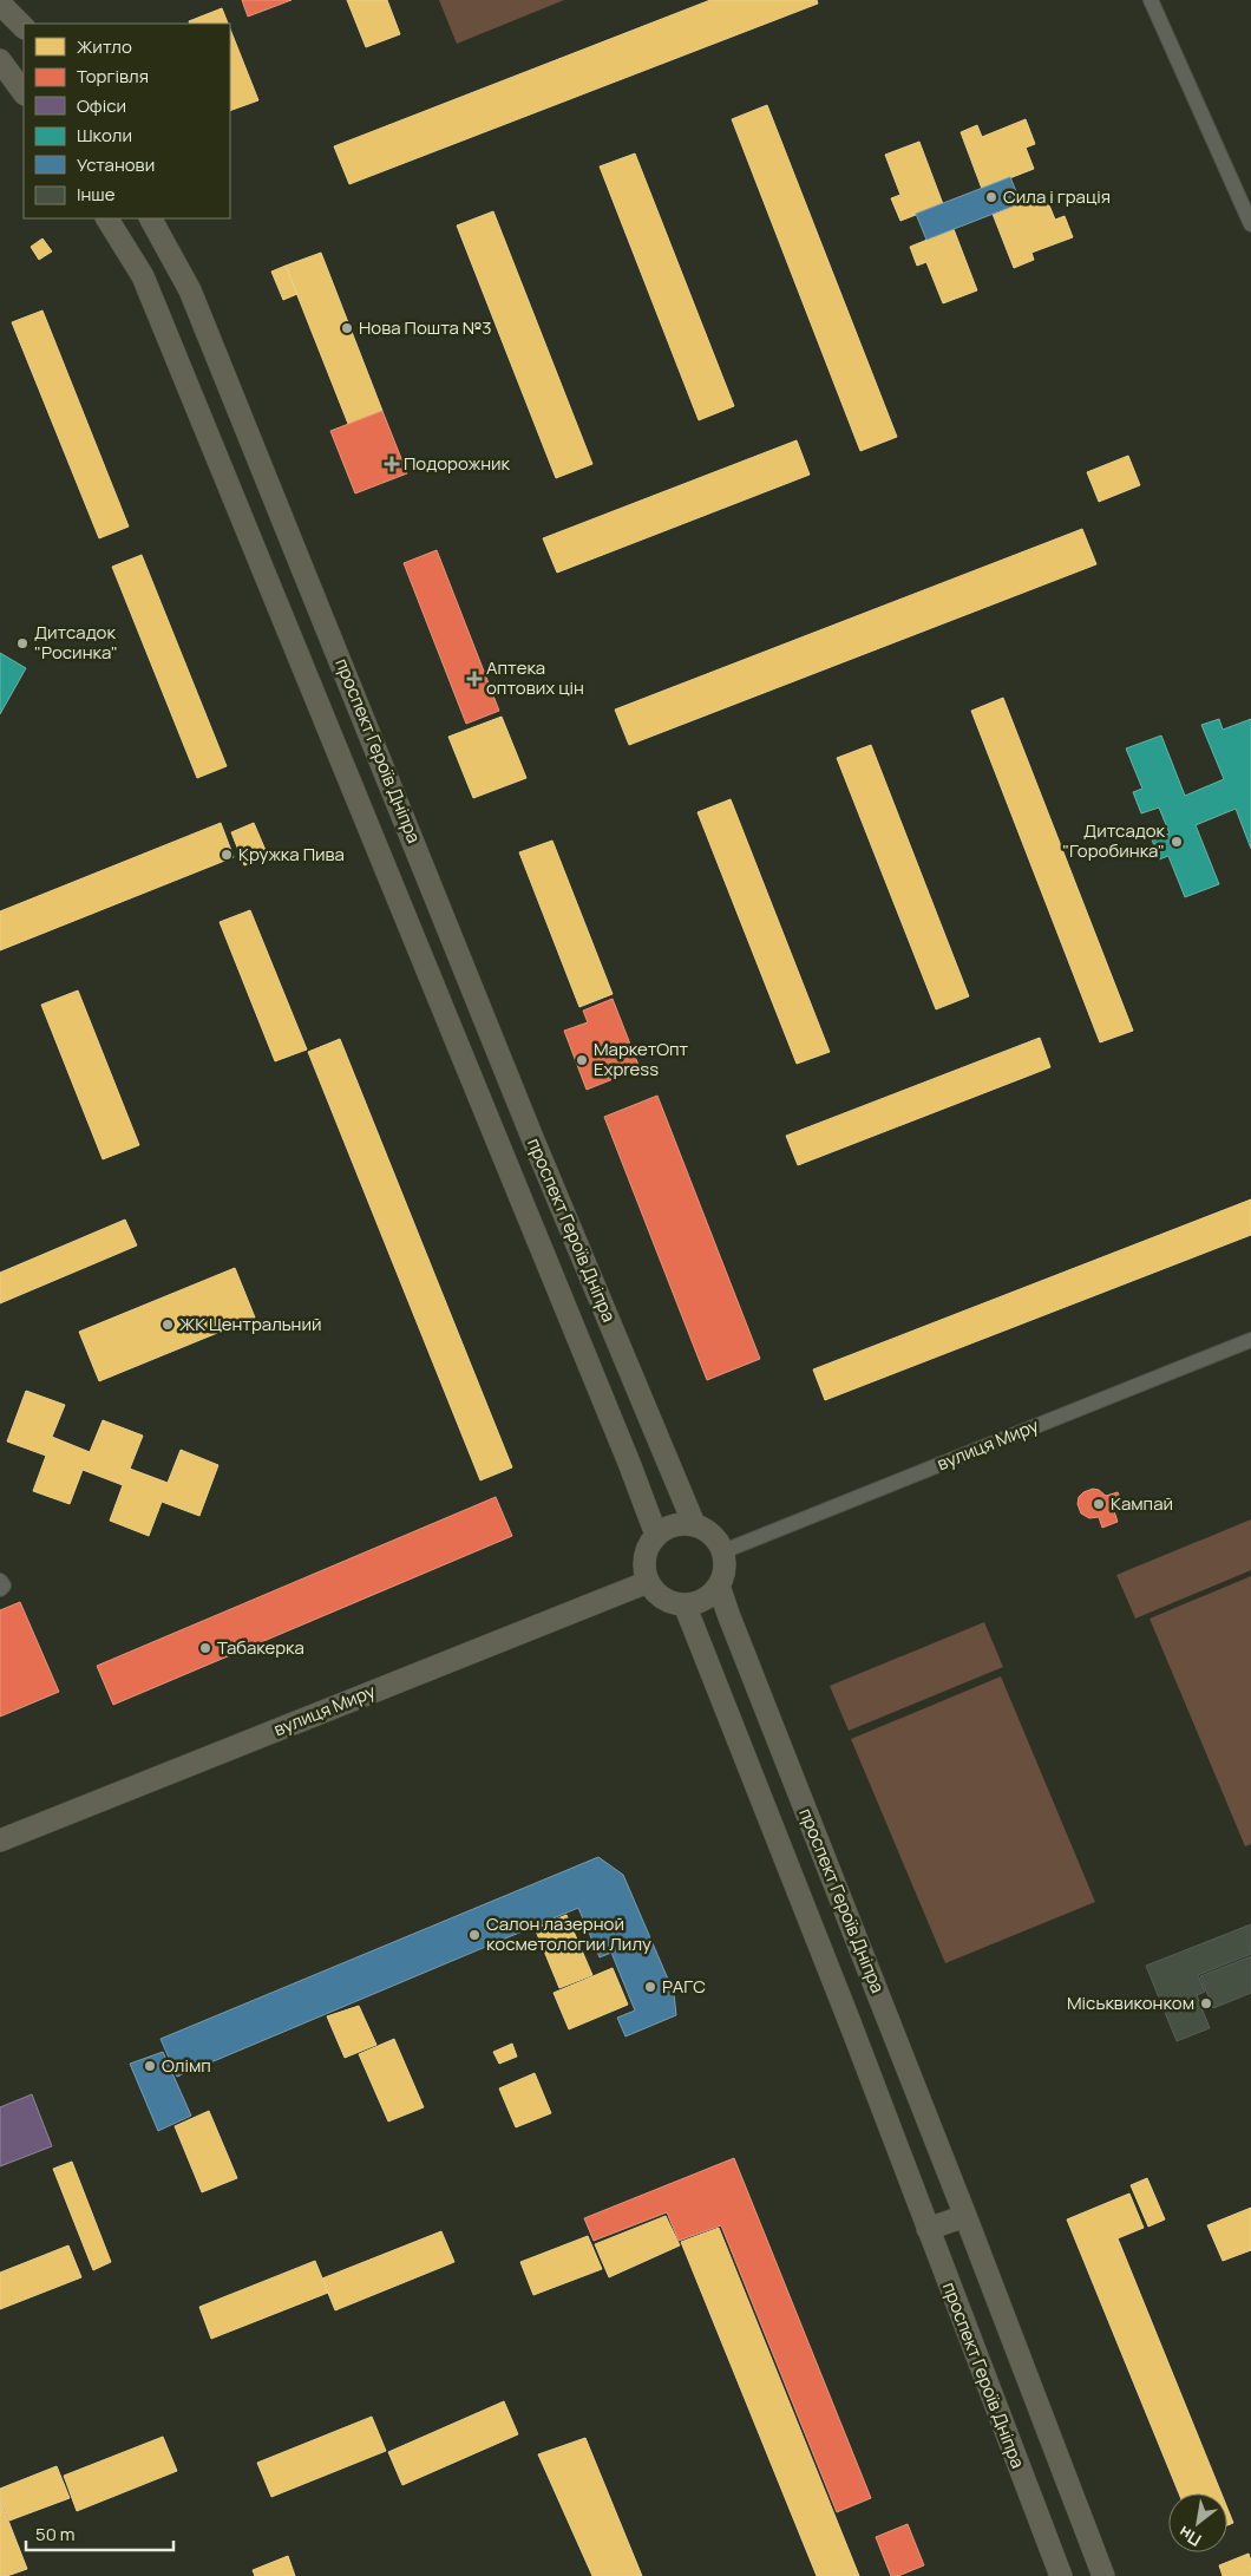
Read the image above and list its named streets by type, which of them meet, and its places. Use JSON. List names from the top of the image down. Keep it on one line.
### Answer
{"streets":{"street":["проспект Героїв Дніпра","вулиця Миру"]},"crossings":[["проспект Героїв Дніпра","вулиця Миру"]],"places":{"other":["Сила і грація","Нова Пошта №3","Дитсадок \"Росинка\"","Дитсадок \"Горобинка\"","Кружка Пива","МаркетОпт Express","ЖК Центральний","Кампай","Табакерка","Салон лазерной косметологии Лилу","РАГС","Міськвиконком","Олімп"],"health":["Подорожник","Аптека оптових цін"]},"legend":["Житло","Торгівля","Офіси","Школи","Установи","Інше"],"scale_bar":"50 m","north":"bottom left"}
